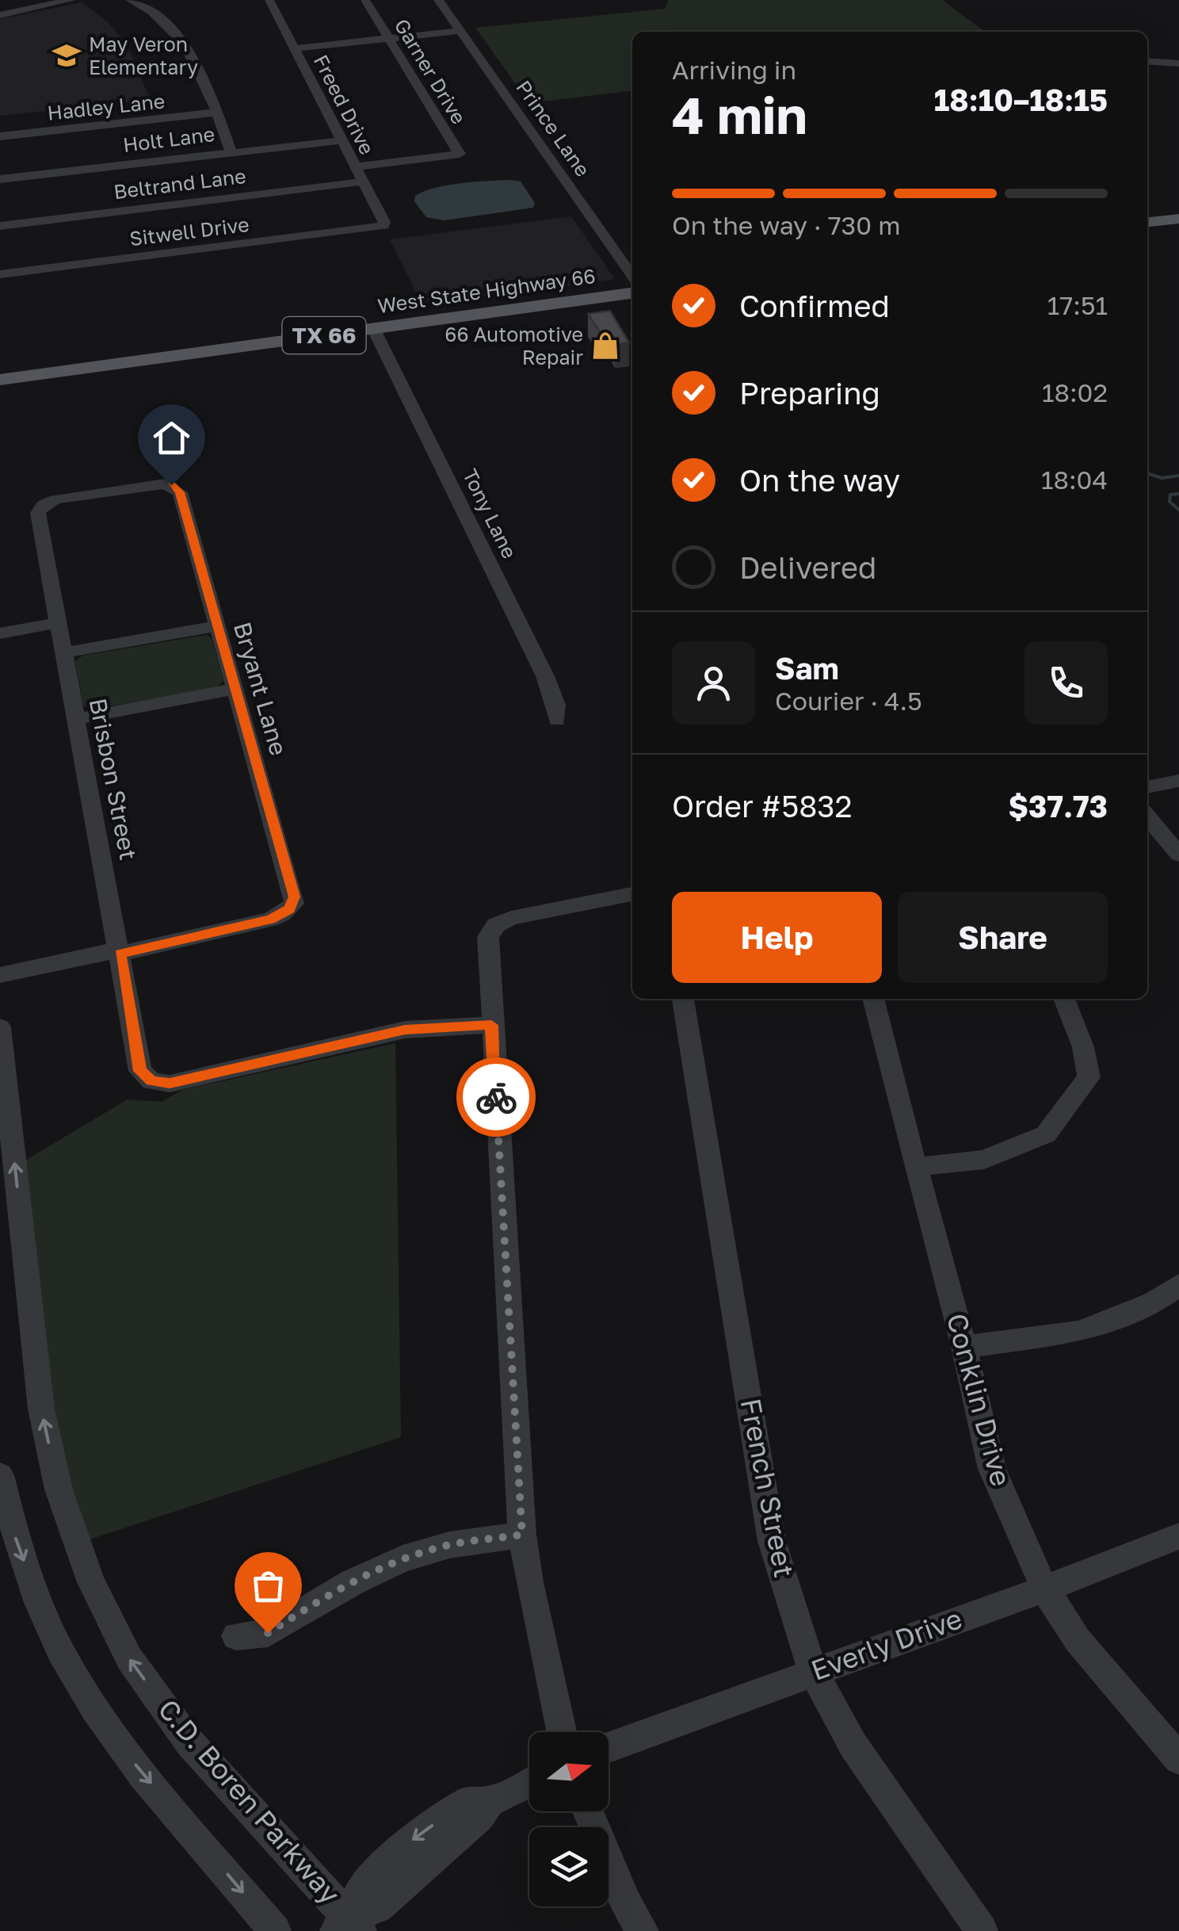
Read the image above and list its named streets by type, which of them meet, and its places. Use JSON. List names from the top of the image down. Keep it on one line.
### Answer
{"streets":{"main road":["West State Highway 66","TX 66"],"street":["Garner Drive","Freed Drive","Hadley Lane","Prince Lane","Holt Lane","Beltrand Lane","Sitwell Drive","Tony Lane","Bryant Lane","Brisbon Street","Conklin Drive","French Street","Everly Drive","C.D. Boren Parkway"]},"crossings":[["Garner Drive","Freed Drive"],["Freed Drive","Holt Lane"],["Freed Drive","Beltrand Lane"],["Freed Drive","Sitwell Drive"],["West State Highway 66","Tony Lane"],["Bryant Lane","Brisbon Street"],["Conklin Drive","Everly Drive"],["French Street","Everly Drive"]],"places":{"school or university":["May Veron Elementary"],"shop":["66 Automotive Repair"]},"north":"right","page":{"heading":["4 min","Arriving in","18:10–18:15"],"panel":["Sam","Courier · 4.5","Order #5832","$37.73"],"bar":"On the way · 730 m","list":[["Confirmed","17:51"],["Preparing","18:02"],["On the way","18:04"],"Delivered"],"buttons":["Help","Share"]}}
